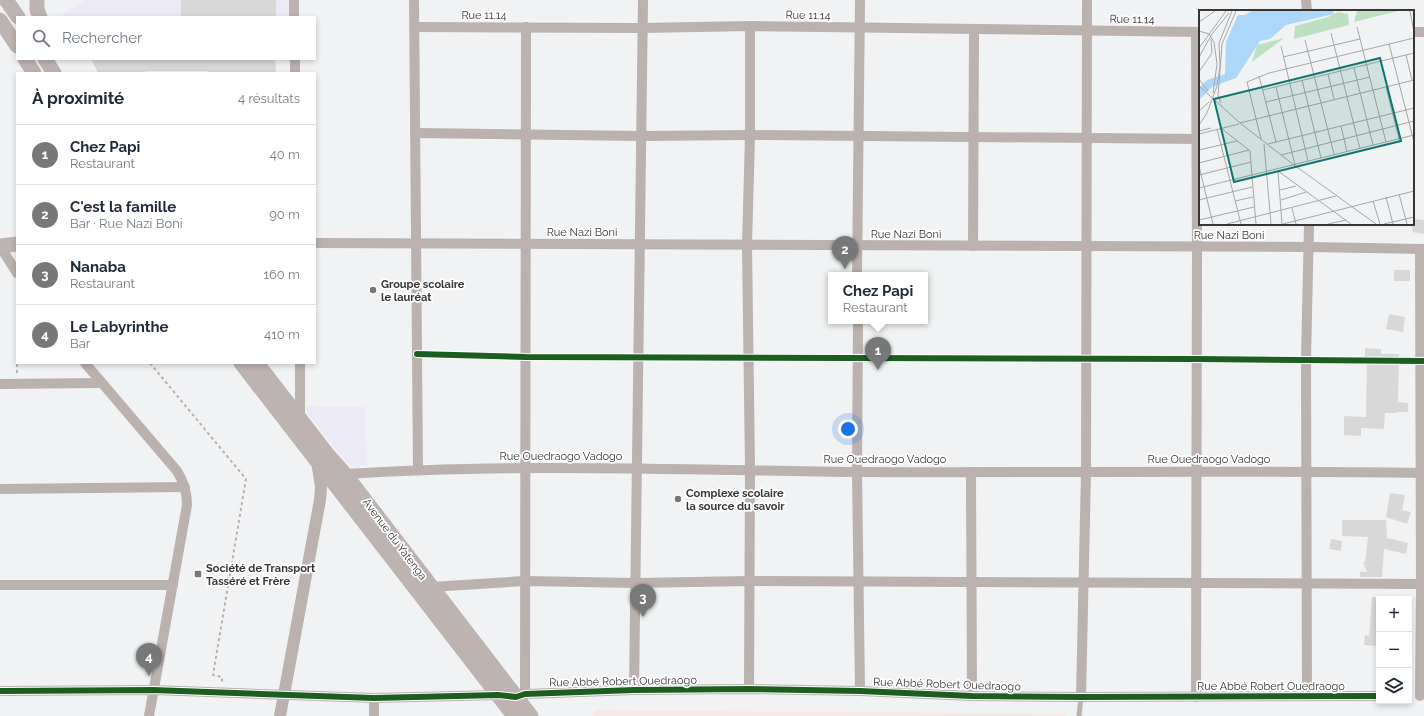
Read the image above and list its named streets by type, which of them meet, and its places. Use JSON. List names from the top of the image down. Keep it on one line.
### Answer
{"streets":{"main road":["Avenue du Yatenga"],"street":["Rue 11.14","Rue Nazi Boni","Rue Ouedraogo Vadogo","Rue Abbé Robert Ouedraogo"]},"crossings":[["Rue Ouedraogo Vadogo","Avenue du Yatenga"],["Avenue du Yatenga","Rue Abbé Robert Ouedraogo"]],"places":{"other":["Groupe scolaire le lauréat","Complexe scolaire la source du savoir"],"transit":["Société de Transport Tasséré et Frère"]},"page":{"search":"Rechercher","heading":["À proximité","4 résultats"],"list":[{"mark":"1","name":"Chez Papi","note":"Restaurant","value":"40 m"},{"mark":"2","name":"C'est la famille","note":"Bar · Rue Nazi Boni","value":"90 m"},{"mark":"3","name":"Nanaba","note":"Restaurant","value":"160 m"},{"mark":"4","name":"Le Labyrinthe","note":"Bar","value":"410 m"}],"pins":["2","1","3","4"],"popup":["Chez Papi","Restaurant"],"map_buttons":["+","−"]}}
